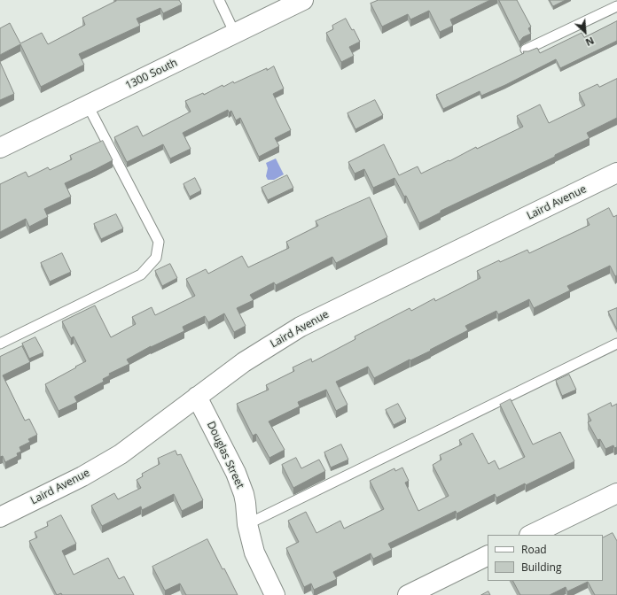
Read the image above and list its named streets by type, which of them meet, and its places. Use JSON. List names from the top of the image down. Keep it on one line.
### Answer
{"streets":{"street":["1300 South","Laird Avenue","Douglas Street"]},"crossings":[["Laird Avenue","Douglas Street"]],"legend":["Road","Building"],"north":"bottom right"}
